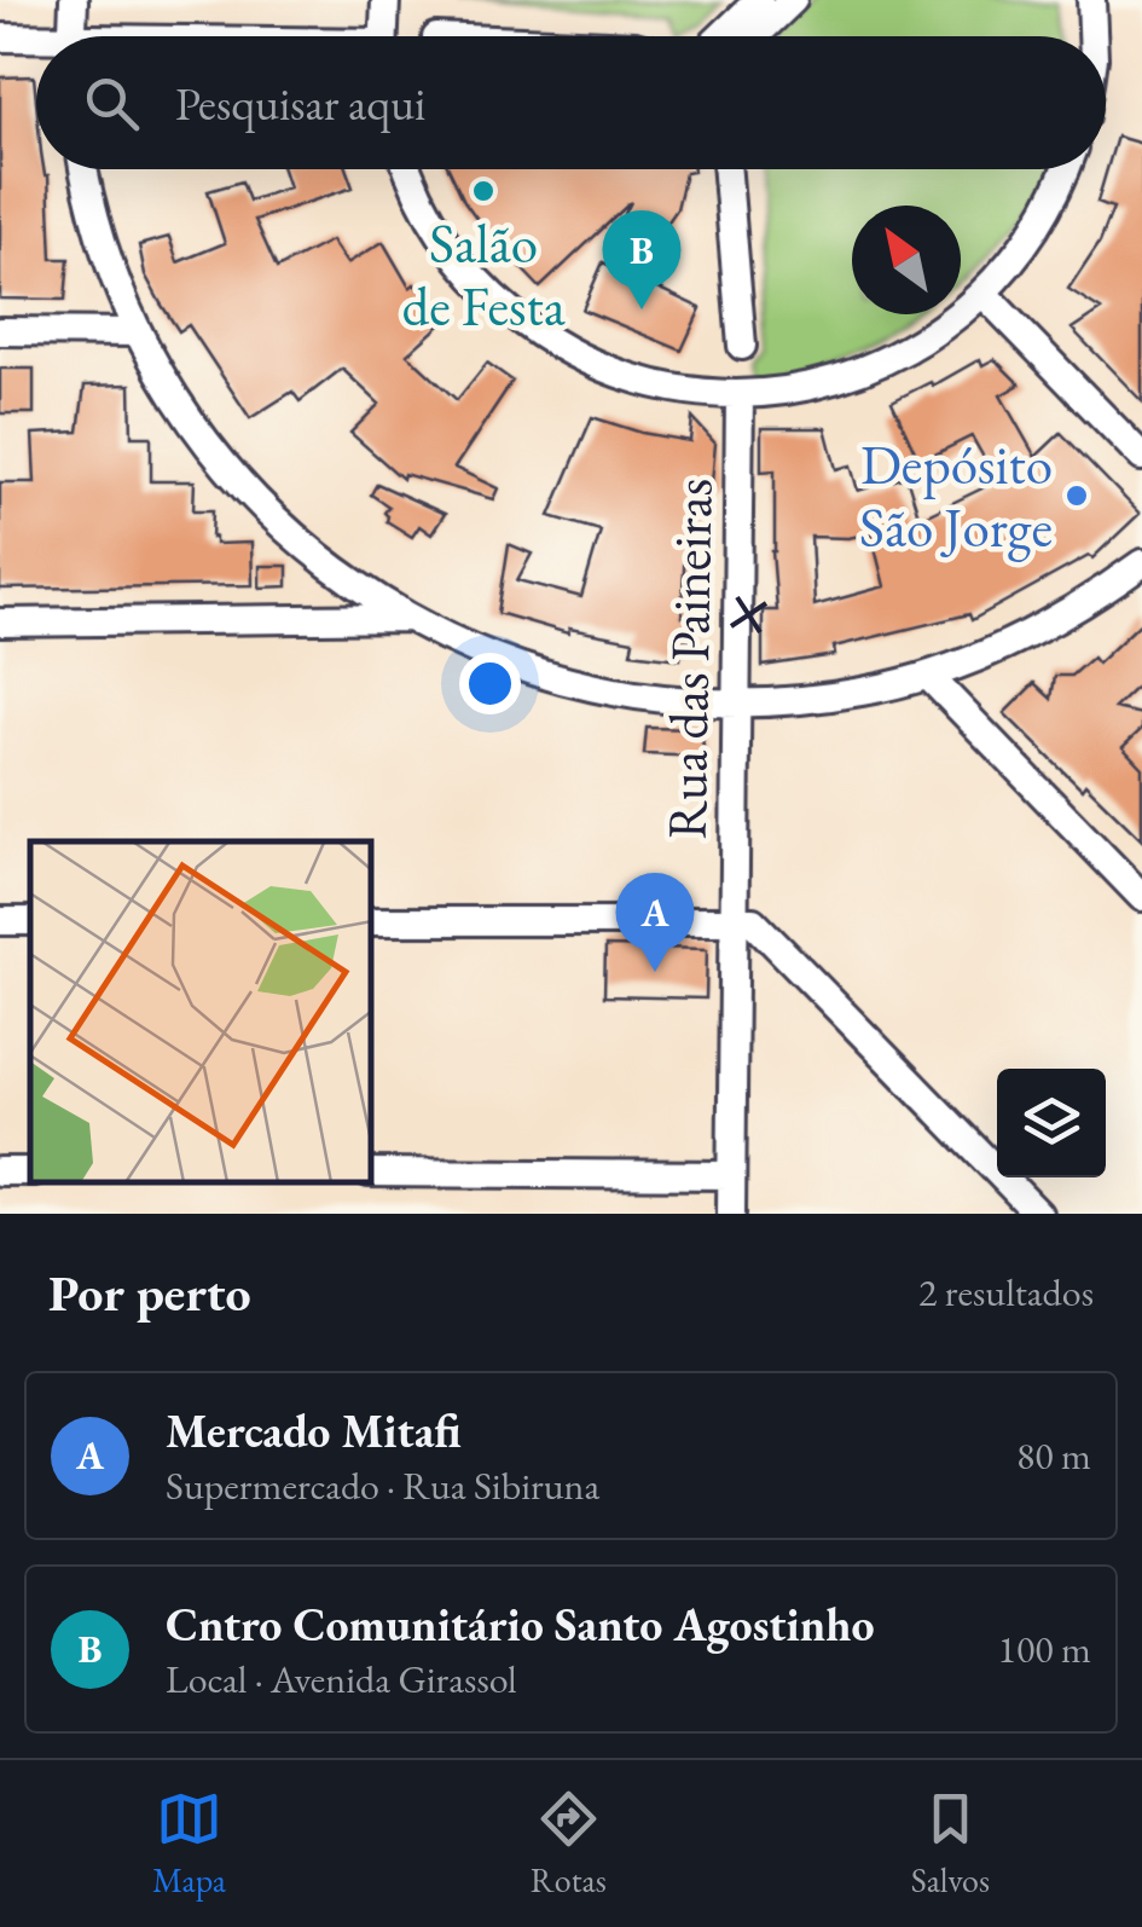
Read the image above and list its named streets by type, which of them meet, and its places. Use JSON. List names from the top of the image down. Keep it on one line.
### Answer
{"streets":{"street":["Rua das Paineiras"]},"places":["Salão de Festa","Depósito São Jorge"],"north":"top left","page":{"search":"Pesquisar aqui","pins":["B","A"],"heading":["Por perto","2 resultados"],"list":[{"mark":"A","name":"Mercado Mitafi","note":"Supermercado · Rua Sibiruna","value":"80 m"},{"mark":"B","name":"Cntro Comunitário Santo Agostinho","note":"Local · Avenida Girassol","value":"100 m"}],"nav":["Mapa","Rotas","Salvos"]}}
